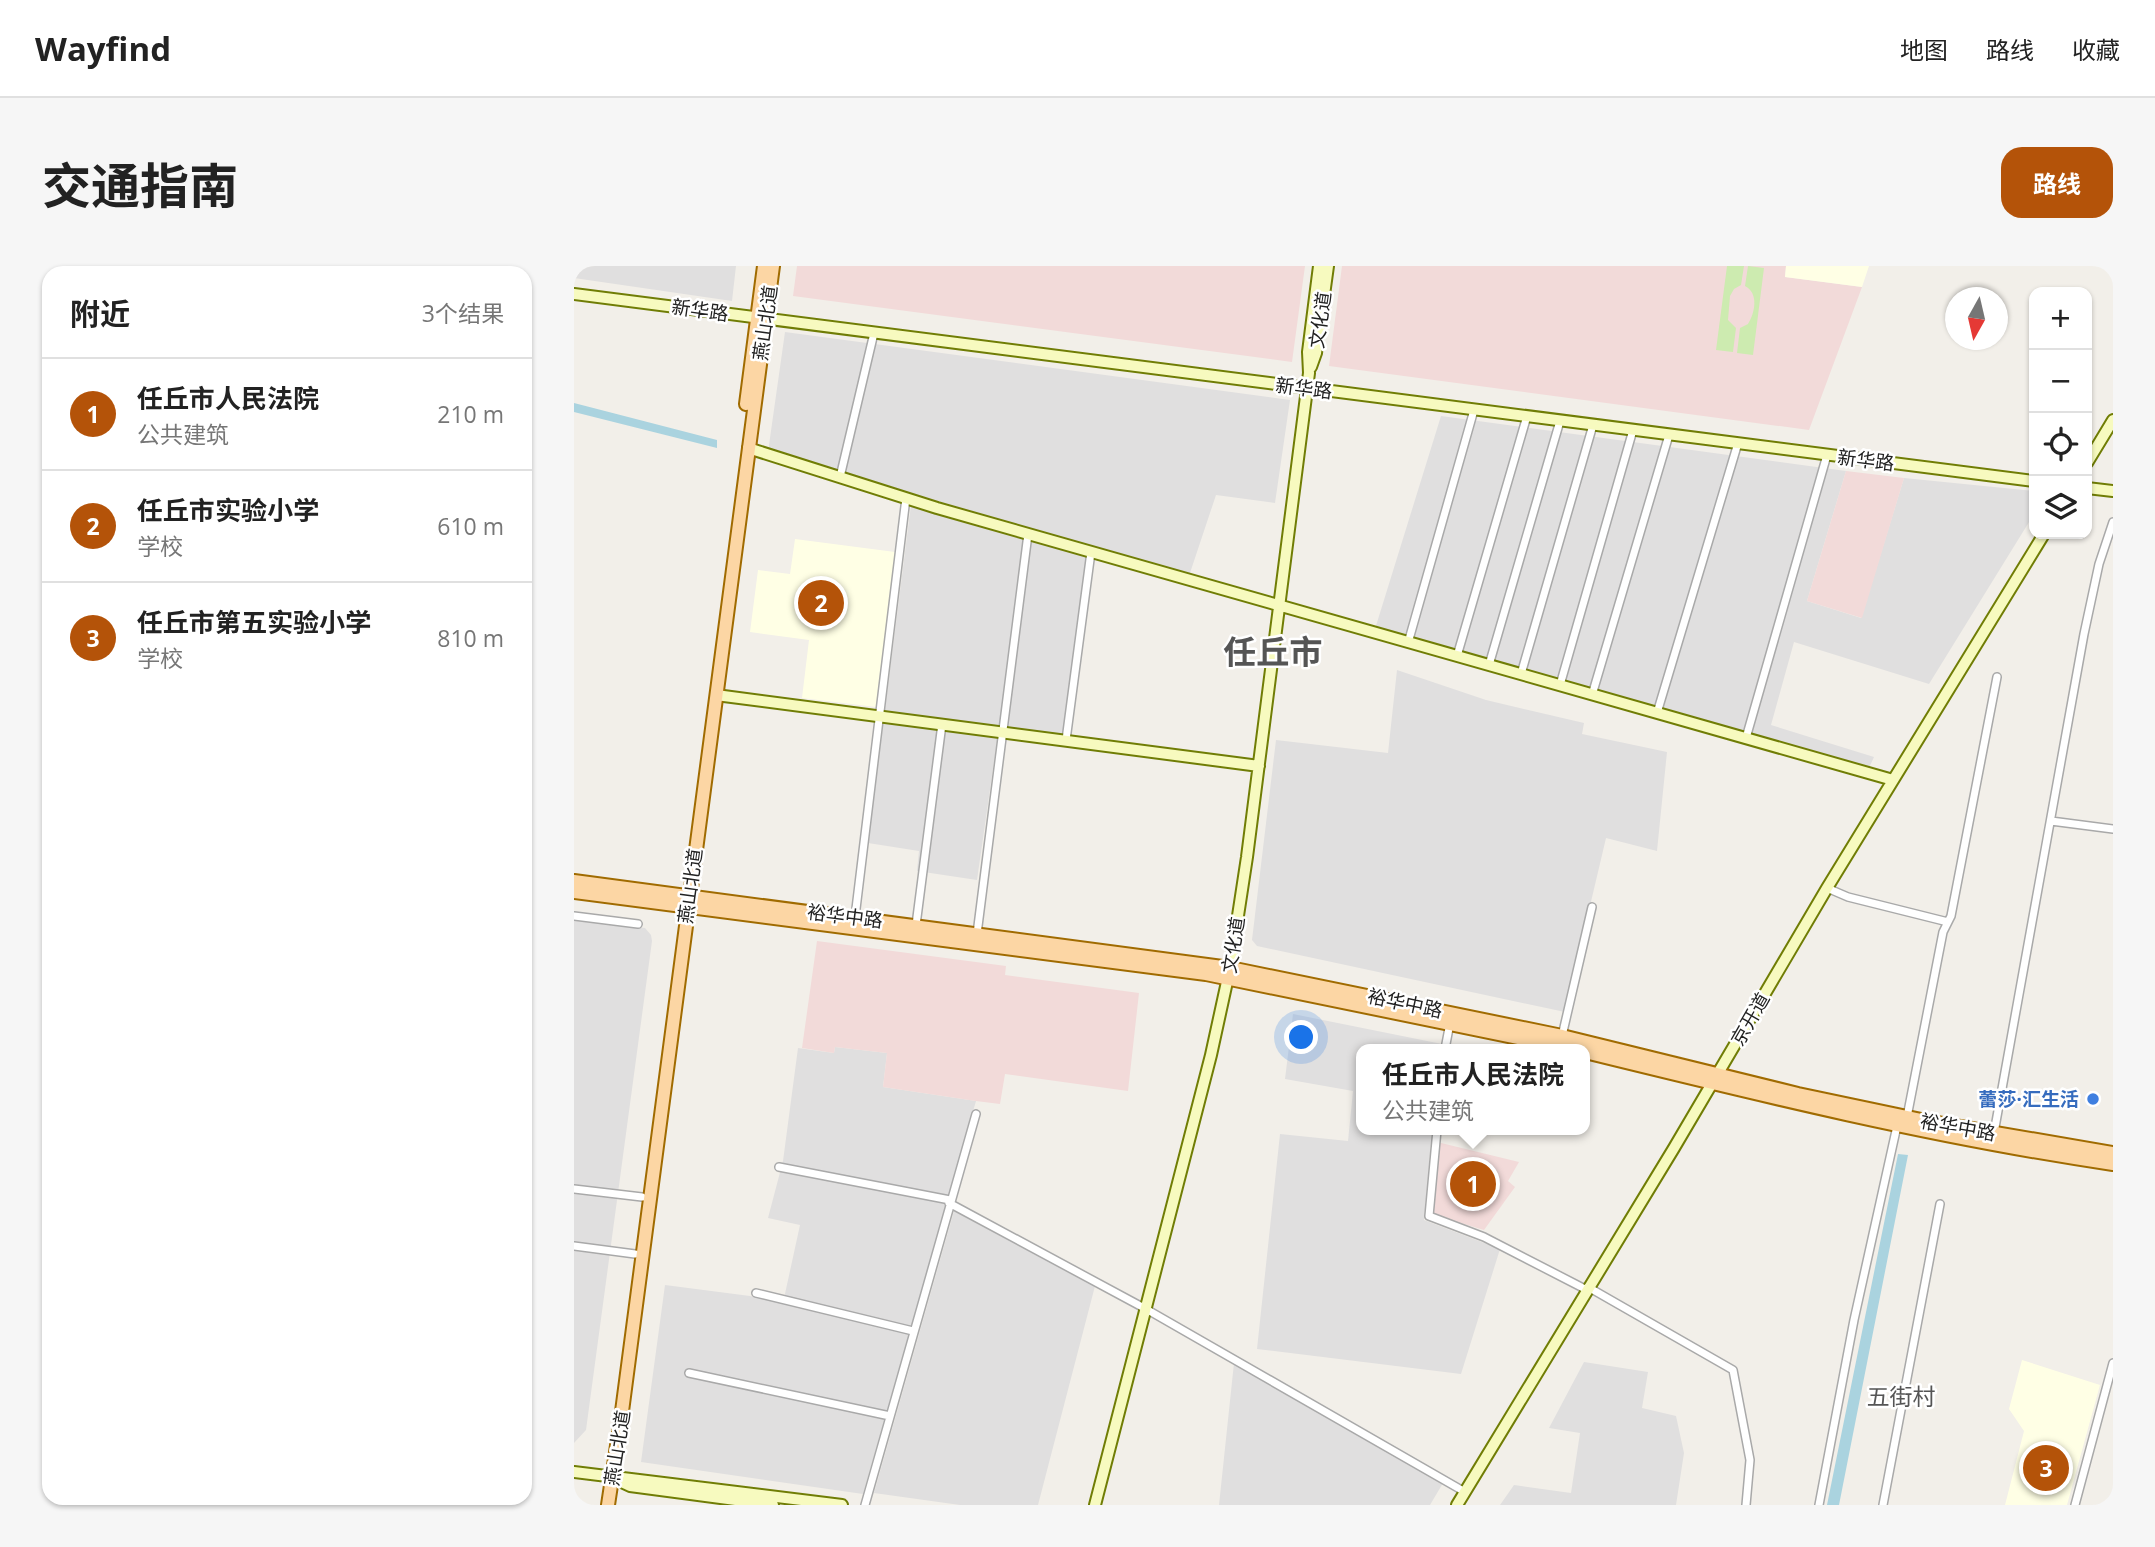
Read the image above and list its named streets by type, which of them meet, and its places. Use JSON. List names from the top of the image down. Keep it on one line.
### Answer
{"streets":{"main road":["新华路","文化道","燕山北道","裕华中路","京开道"]},"crossings":[["新华路","文化道"],["新华路","燕山北道"],["文化道","裕华中路"],["燕山北道","裕华中路"],["裕华中路","京开道"]],"districts":["任丘市","五街村"],"places":["蕾莎·汇生活"],"north":"bottom","page":{"header":"Wayfind","nav":["地图","路线","收藏"],"title":"交通指南","buttons":"路线","heading":["附近","3个结果"],"map_buttons":["+","−"],"list":[{"mark":"1","name":"任丘市人民法院","note":"公共建筑","value":"210 m"},{"mark":"2","name":"任丘市实验小学","note":"学校","value":"610 m"},{"mark":"3","name":"任丘市第五实验小学","note":"学校","value":"810 m"}],"pins":["2","1","3"],"popup":["任丘市人民法院","公共建筑"]}}
